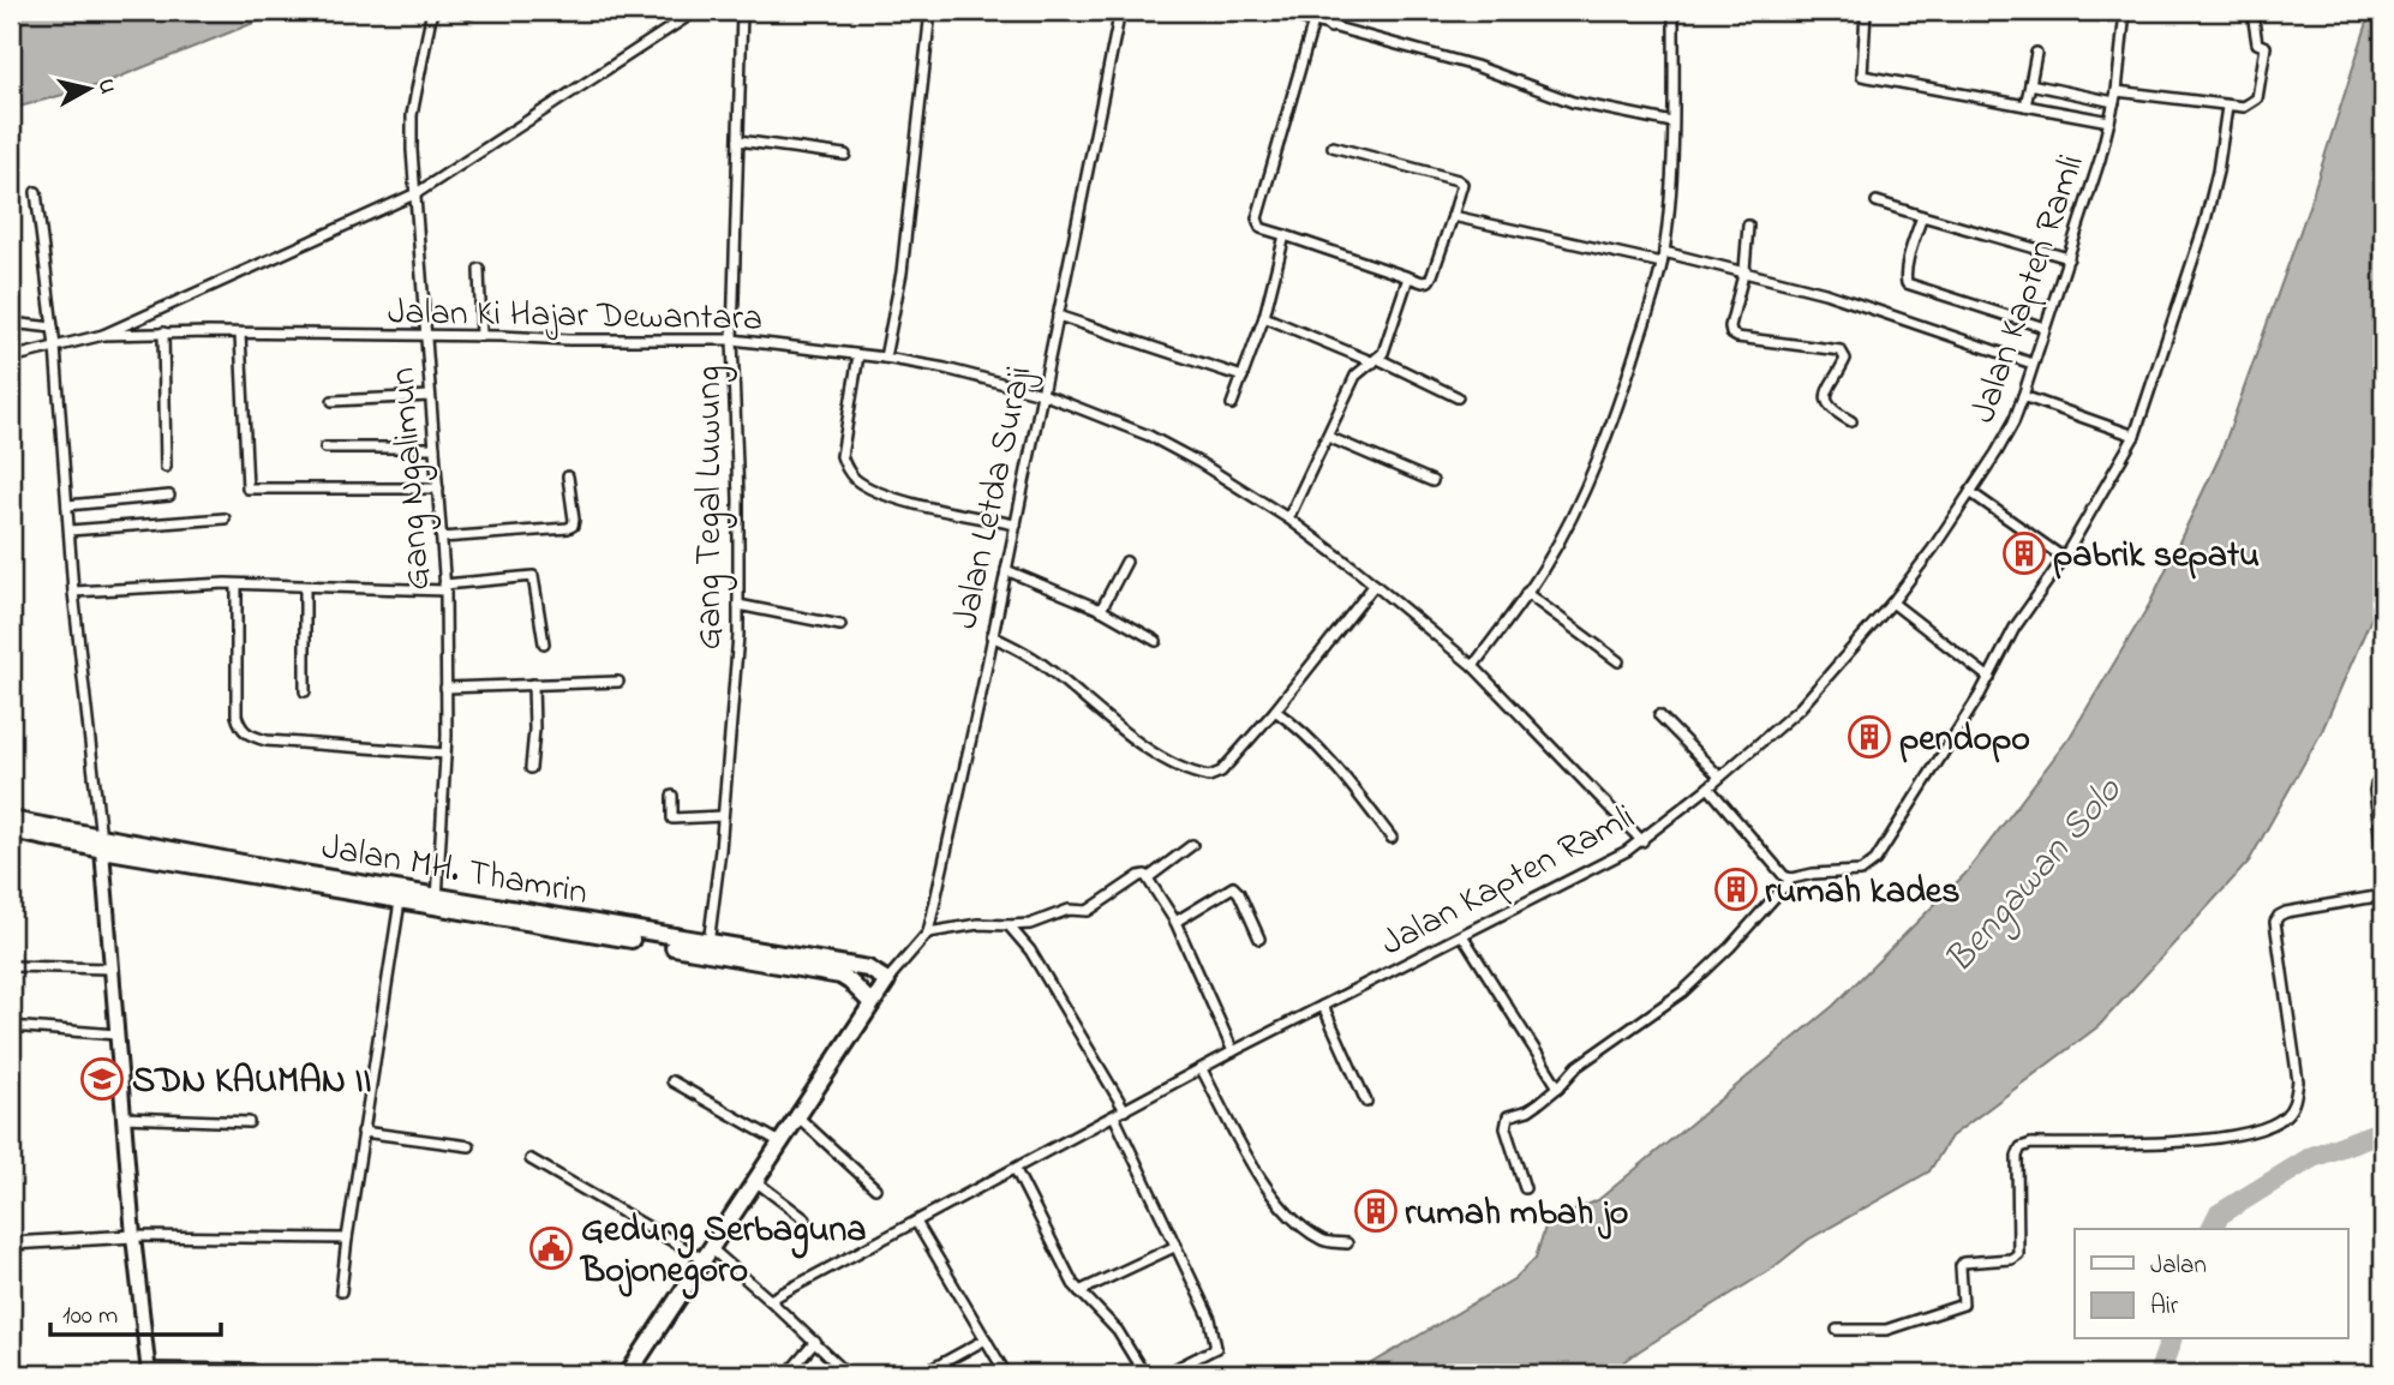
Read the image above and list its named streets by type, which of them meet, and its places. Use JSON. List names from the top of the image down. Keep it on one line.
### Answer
{"streets":{"main road":["Jalan MH. Thamrin"],"street":["Jalan Kapten Ramli","Jalan Ki Hajar Dewantara","Gang Ngalimun","Jalan Letda Suraji","Gang Tegal Luwung"]},"crossings":[["Jalan Kapten Ramli","Jalan Ki Hajar Dewantara"],["Jalan Ki Hajar Dewantara","Gang Ngalimun"],["Jalan Ki Hajar Dewantara","Jalan Letda Suraji"],["Jalan Ki Hajar Dewantara","Gang Tegal Luwung"],["Gang Ngalimun","Jalan MH. Thamrin"],["Jalan Letda Suraji","Jalan MH. Thamrin"],["Gang Tegal Luwung","Jalan MH. Thamrin"]],"water":["Bengawan Solo"],"places":{"building":["pabrik sepatu","pendopo","rumah kades","rumah mbah jo"],"school or university":["SDN KAUMAN II"],"public building":["Gedung Serbaguna Bojonegoro"]},"legend":["Jalan","Air"],"scale_bar":"100 m","north":"right"}
